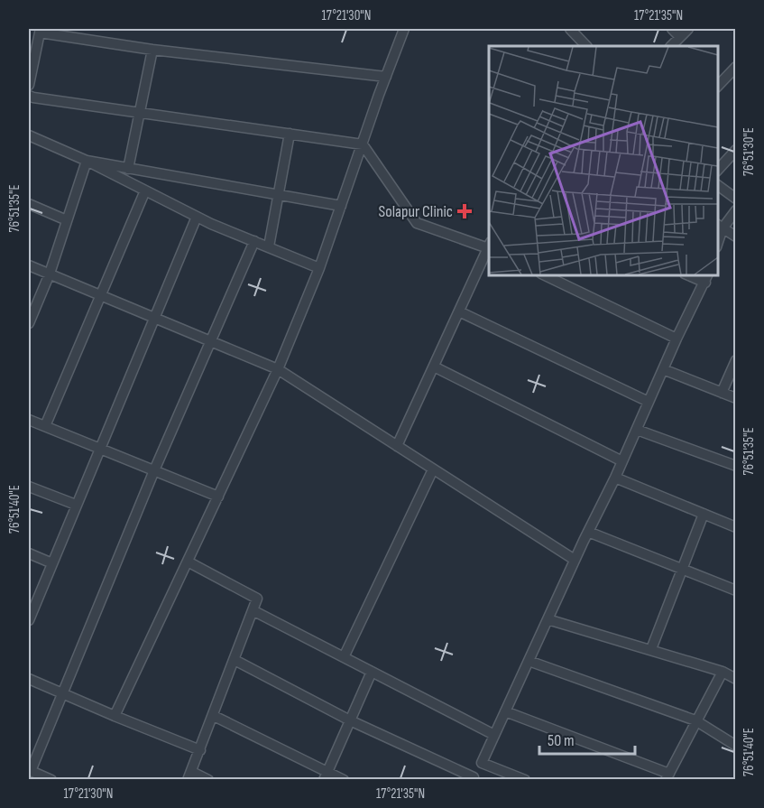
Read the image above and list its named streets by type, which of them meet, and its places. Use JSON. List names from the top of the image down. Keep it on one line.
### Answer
{"places":{"health":["Solapur Clinic"]},"scale_bar":"50 m","coordinates":["17°21'30\"N","17°21'35\"N","76°51'30\"E","76°51'35\"E","76°51'40\"E"]}
